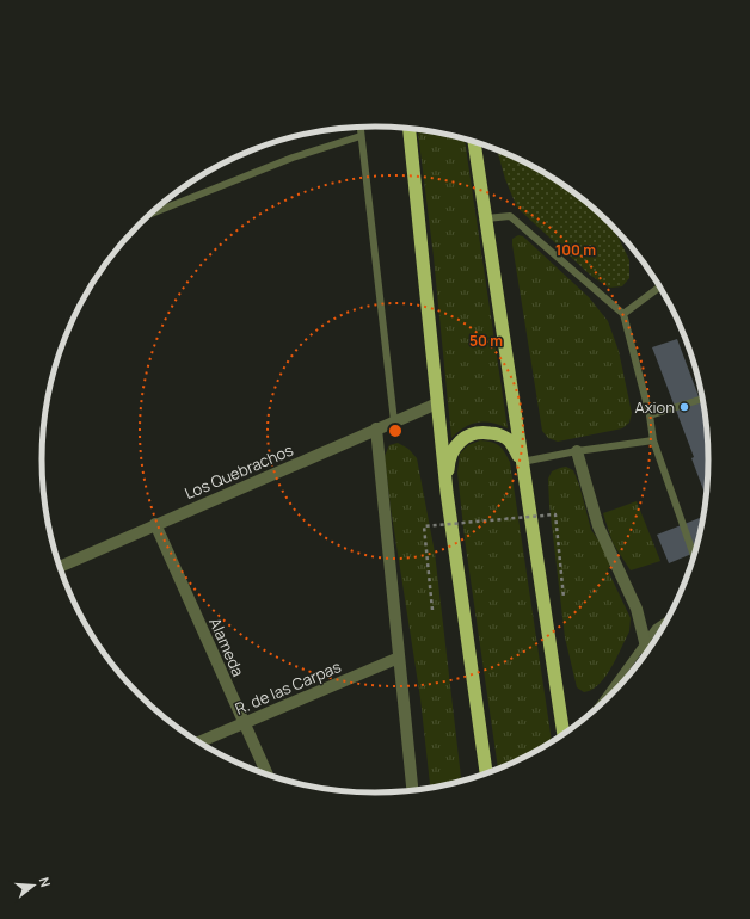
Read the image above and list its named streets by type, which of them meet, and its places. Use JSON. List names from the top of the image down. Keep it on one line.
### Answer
{"streets":{"street":["Los Quebrachos","Alameda","R. de las Carpas"]},"crossings":[["Los Quebrachos","Alameda"],["Alameda","R. de las Carpas"]],"places":["Axion"],"north":"right","rings":["100 m","50 m"]}
